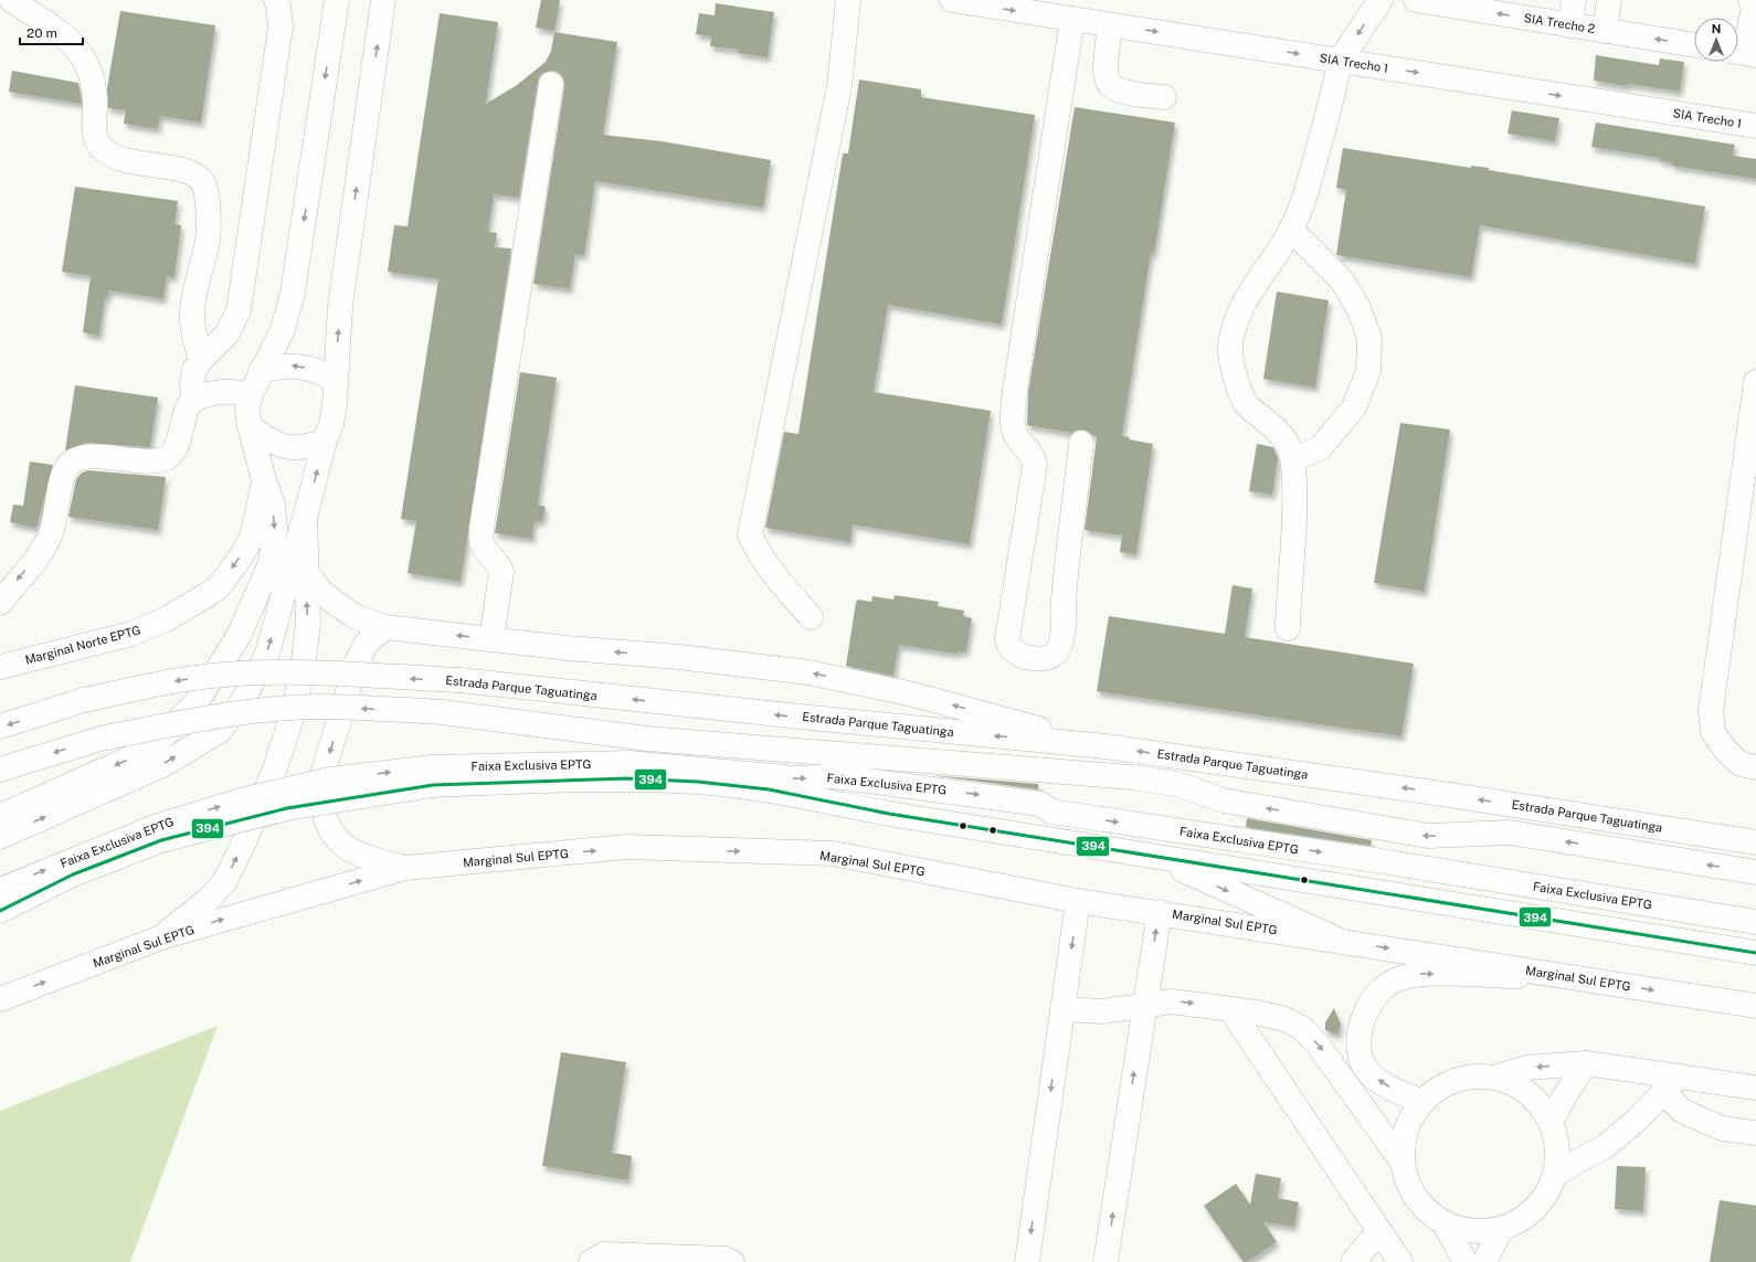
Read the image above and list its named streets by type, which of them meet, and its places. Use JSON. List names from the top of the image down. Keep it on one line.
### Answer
{"streets":{"main road":["SIA Trecho 2","SIA Trecho 1","Marginal Norte EPTG","Estrada Parque Taguatinga","Faixa Exclusiva EPTG","Marginal Sul EPTG"]},"one_way":["SIA Trecho 2","SIA Trecho 1"],"lines":["transit line 394"],"scale_bar":"20 m","north":"top"}
